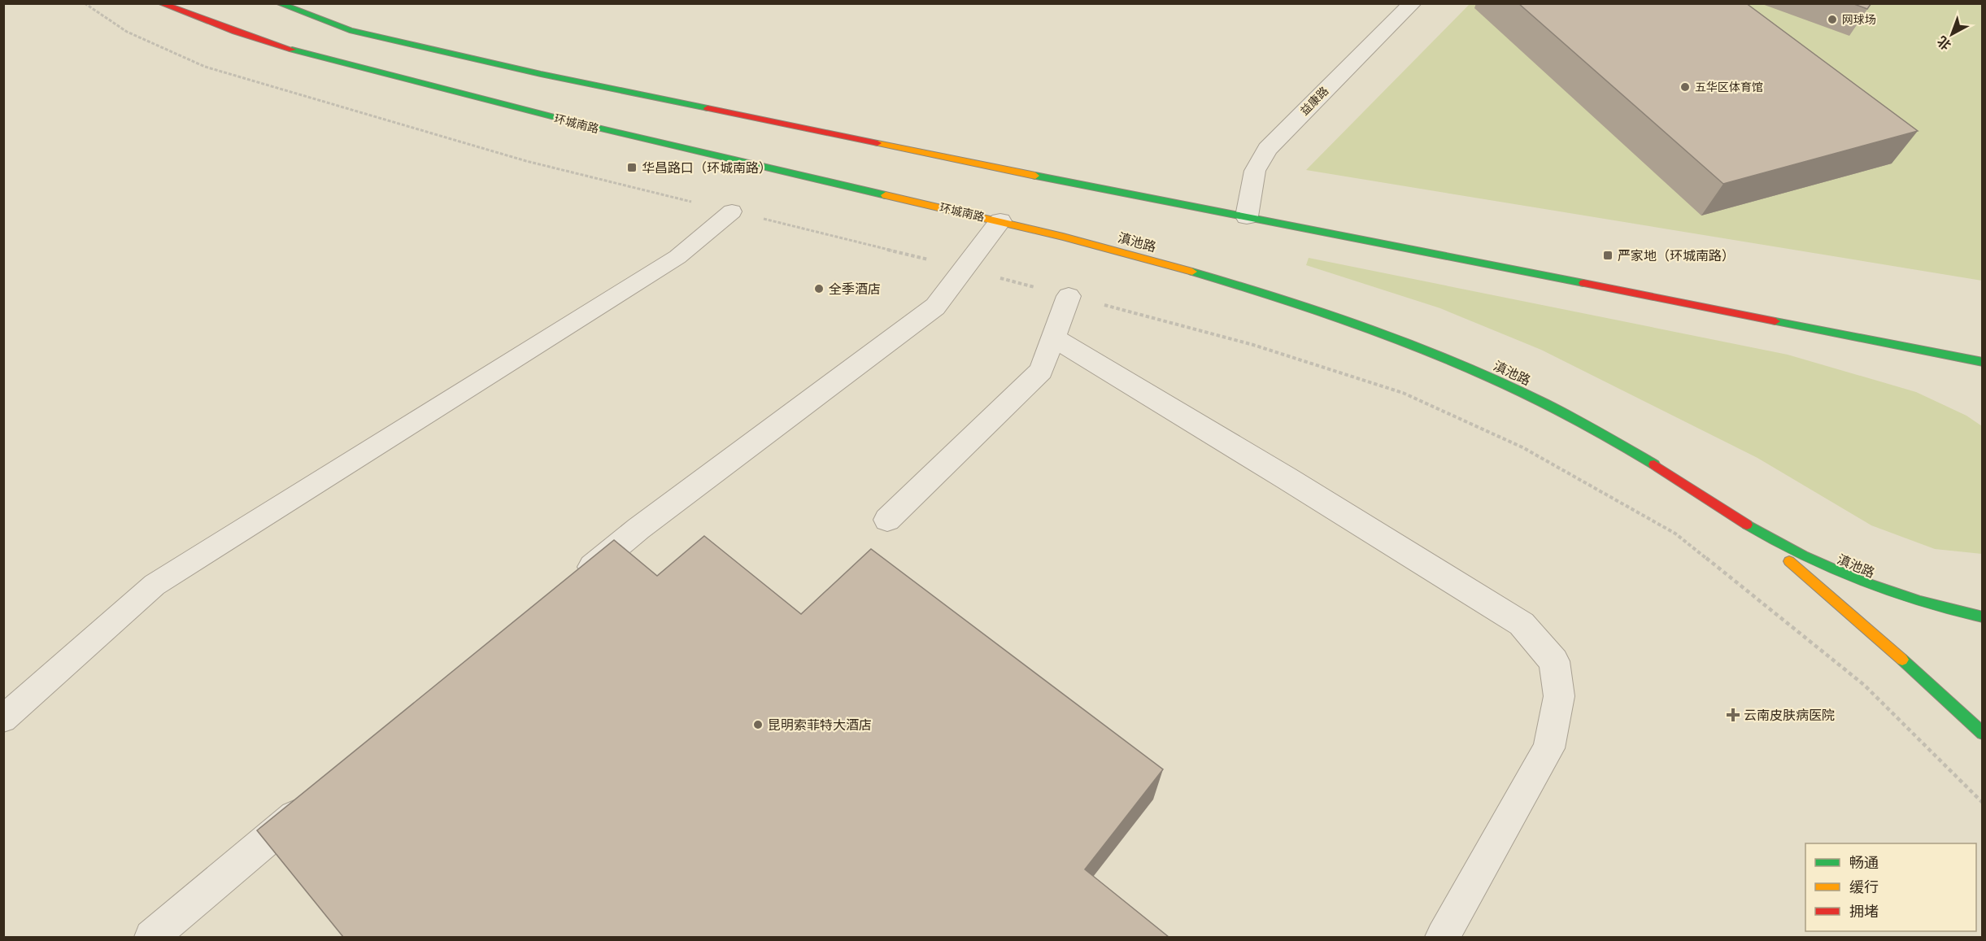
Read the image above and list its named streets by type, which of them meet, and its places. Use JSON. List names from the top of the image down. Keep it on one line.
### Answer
{"streets":{"main road":["环城南路","滇池路"],"street":["益康路"]},"crossings":[["环城南路","滇池路"]],"places":{"other":["网球场","五华区体育馆","全季酒店","昆明索菲特大酒店"],"transit":["华昌路口（环城南路）","严家地（环城南路）"],"health":["云南皮肤病医院"]},"legend":["畅通","缓行","拥堵"],"north":"bottom left"}
